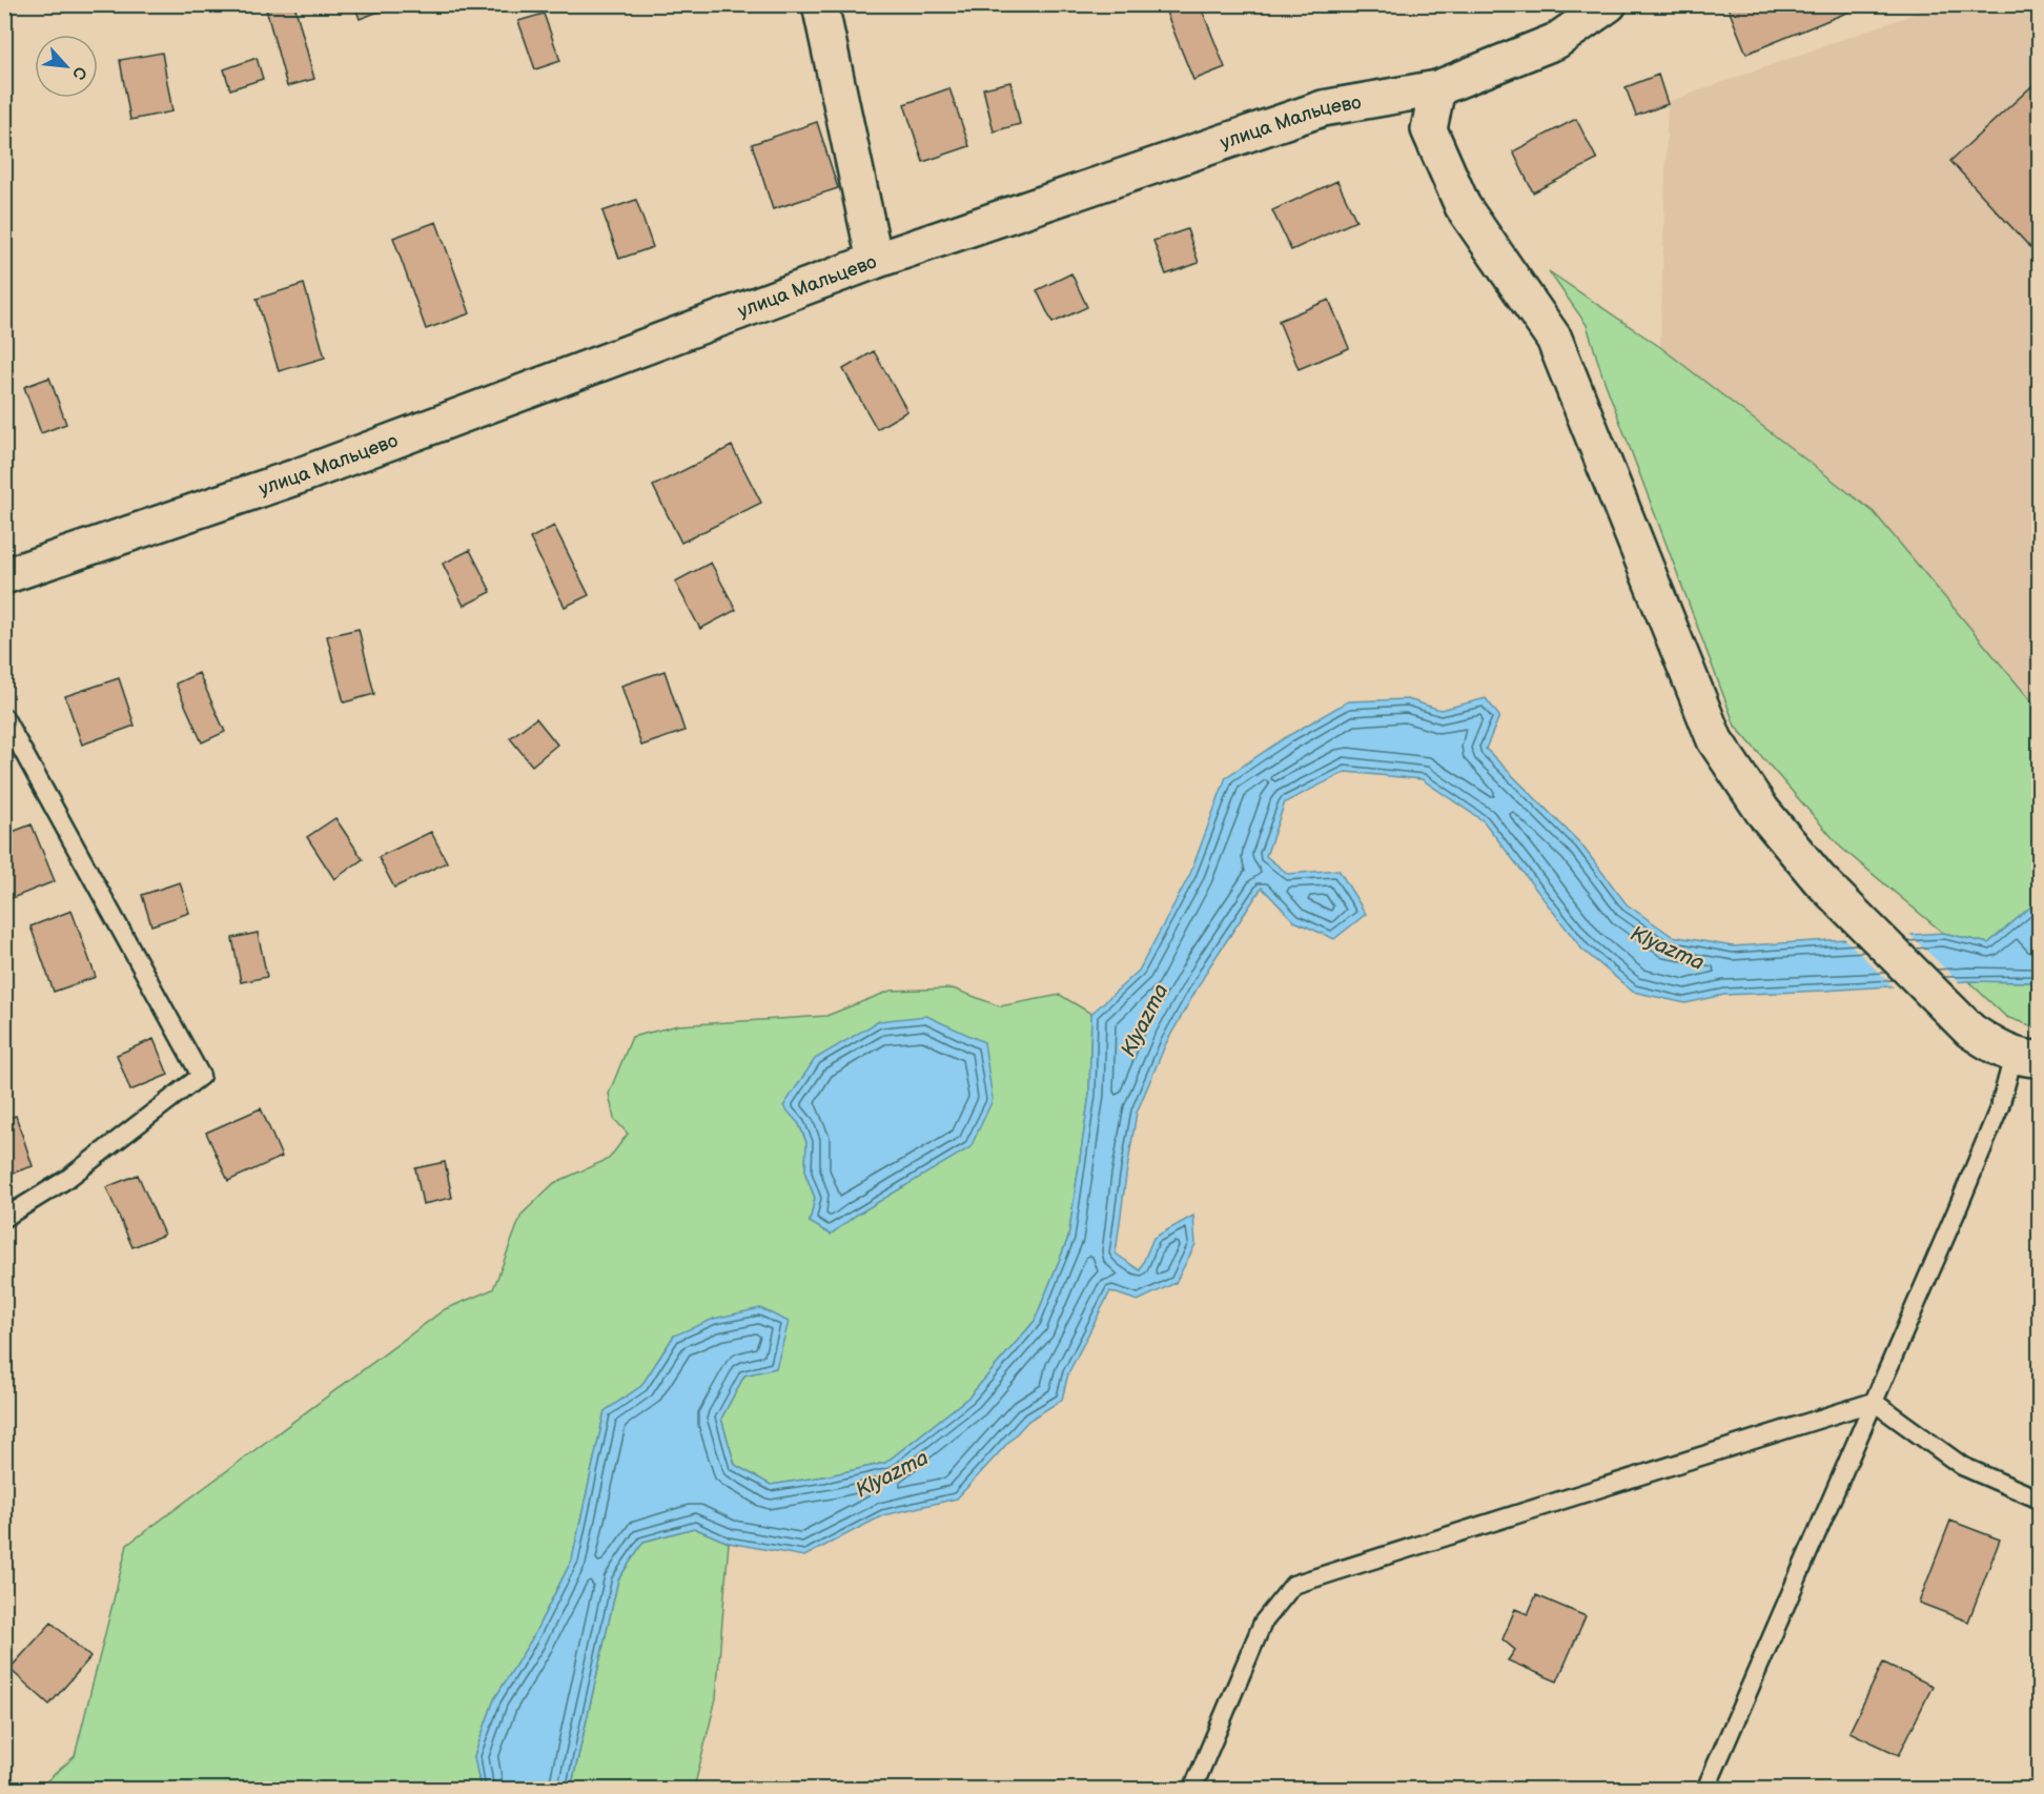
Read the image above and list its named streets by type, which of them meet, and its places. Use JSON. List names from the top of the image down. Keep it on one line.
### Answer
{"streets":{"street":["улица Мальцево"]},"water":["Klyazma"],"north":"bottom right"}
